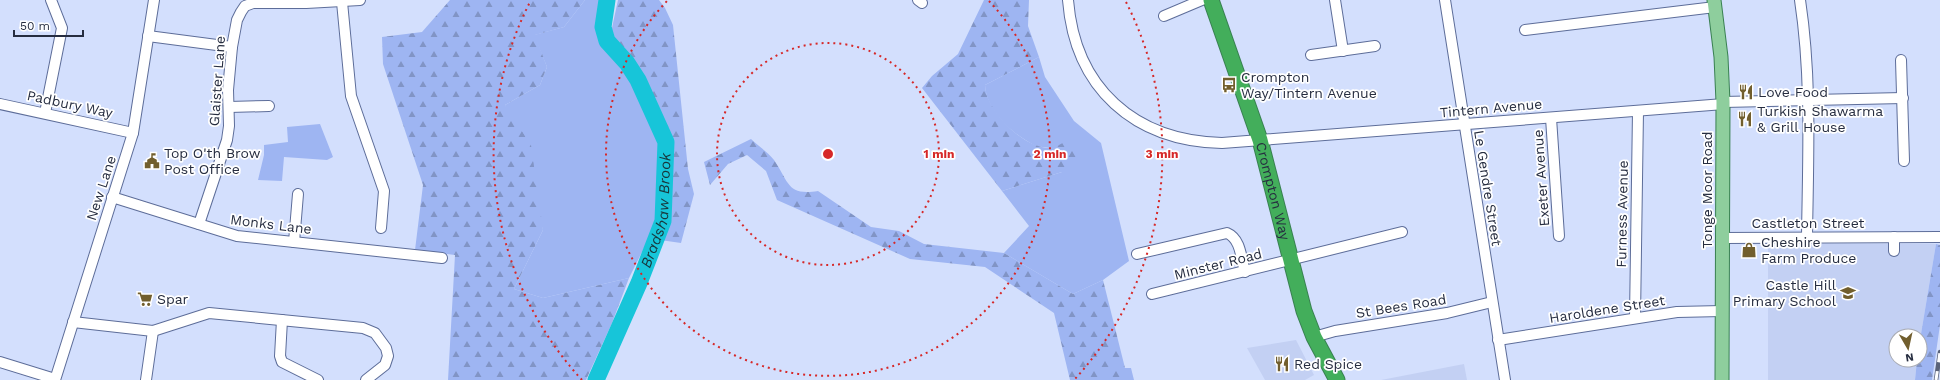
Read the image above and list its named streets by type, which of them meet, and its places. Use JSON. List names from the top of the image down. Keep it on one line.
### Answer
{"streets":{"highway":["Crompton Way"],"main road":["Tonge Moor Road"],"street":["Glaister Lane","Padbury Way","Tintern Avenue","Exeter Avenue","New Lane","Le Gendre Street","Furness Avenue","Castleton Street","Monks Lane","Minster Road","St Bees Road","Haroldene Street"]},"crossings":[["Glaister Lane","Monks Lane"],["Padbury Way","New Lane"],["Tintern Avenue","Exeter Avenue"],["Tintern Avenue","Le Gendre Street"],["Tintern Avenue","Tonge Moor Road"],["Tintern Avenue","Crompton Way"],["Tintern Avenue","Furness Avenue"],["New Lane","Monks Lane"],["Le Gendre Street","St Bees Road"],["Le Gendre Street","Haroldene Street"],["Tonge Moor Road","Castleton Street"],["Tonge Moor Road","Haroldene Street"],["Crompton Way","Minster Road"],["Crompton Way","St Bees Road"],["Furness Avenue","Haroldene Street"]],"water":["Bradshaw Brook"],"places":{"bus stop":["Crompton Way/Tintern Avenue"],"restaurant":["Love Food","Turkish Shawarma & Grill House","Red Spice"],"public building":["Top O'th Brow Post Office"],"shop":["Cheshire Farm Produce"],"school or university":["Castle Hill Primary School"],"supermarket":["Spar"]},"scale_bar":"50 m","north":"bottom","rings":["1 min","2 min","3 min"]}
